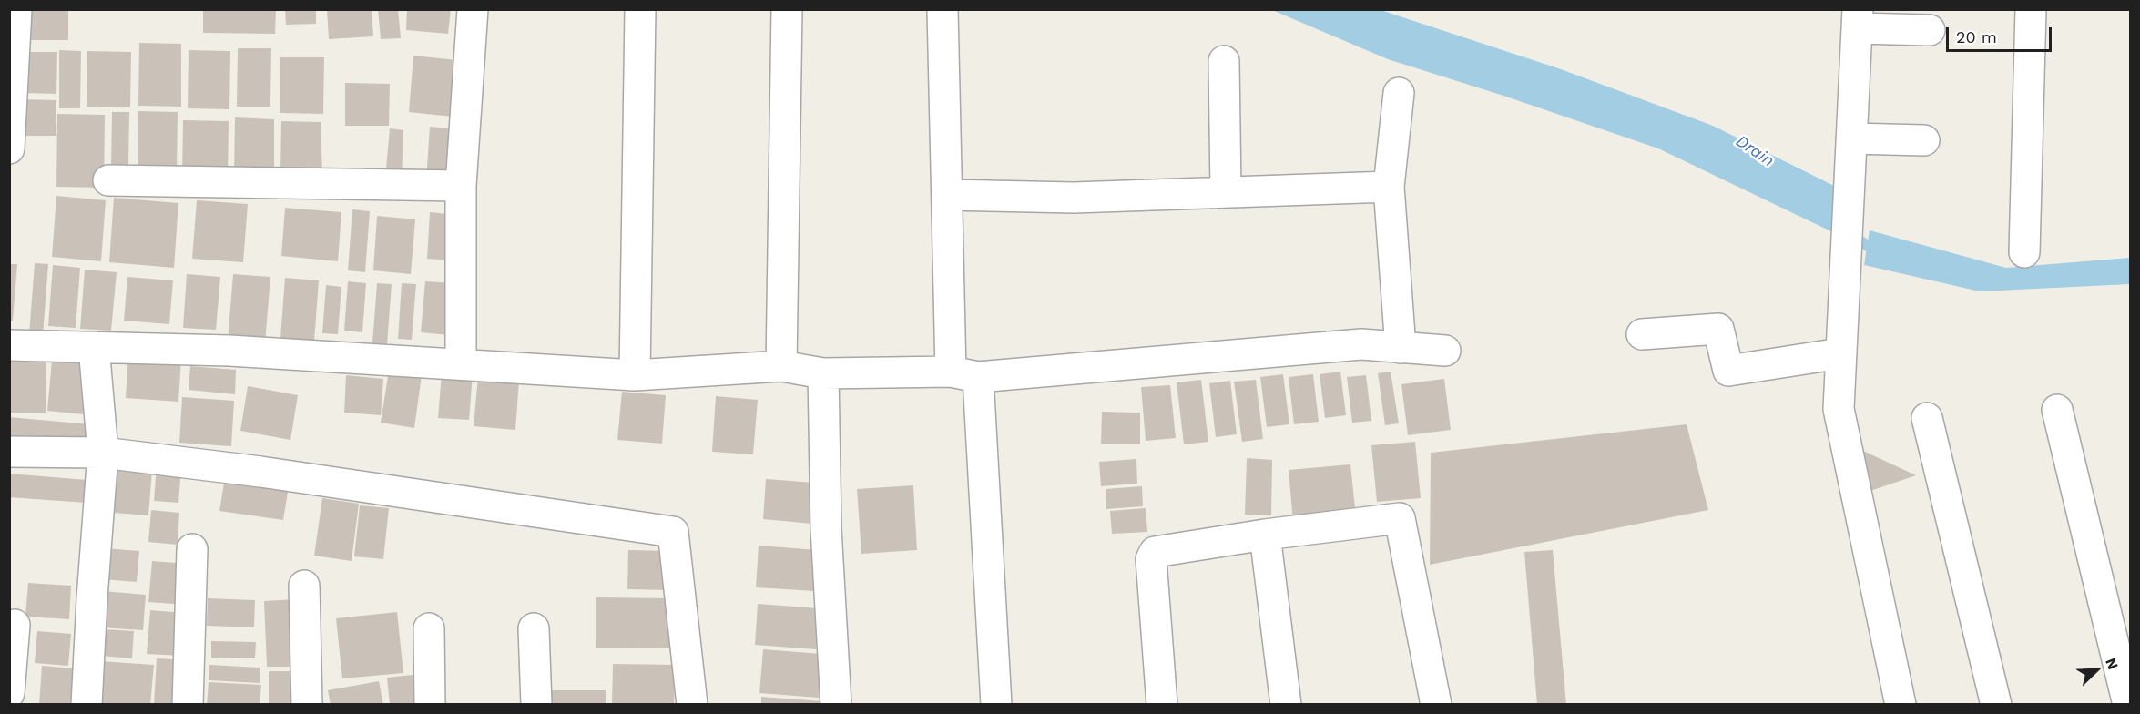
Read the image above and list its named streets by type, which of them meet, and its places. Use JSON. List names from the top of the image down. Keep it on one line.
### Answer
{"water":["Drain"],"scale_bar":"20 m","north":"top right"}
